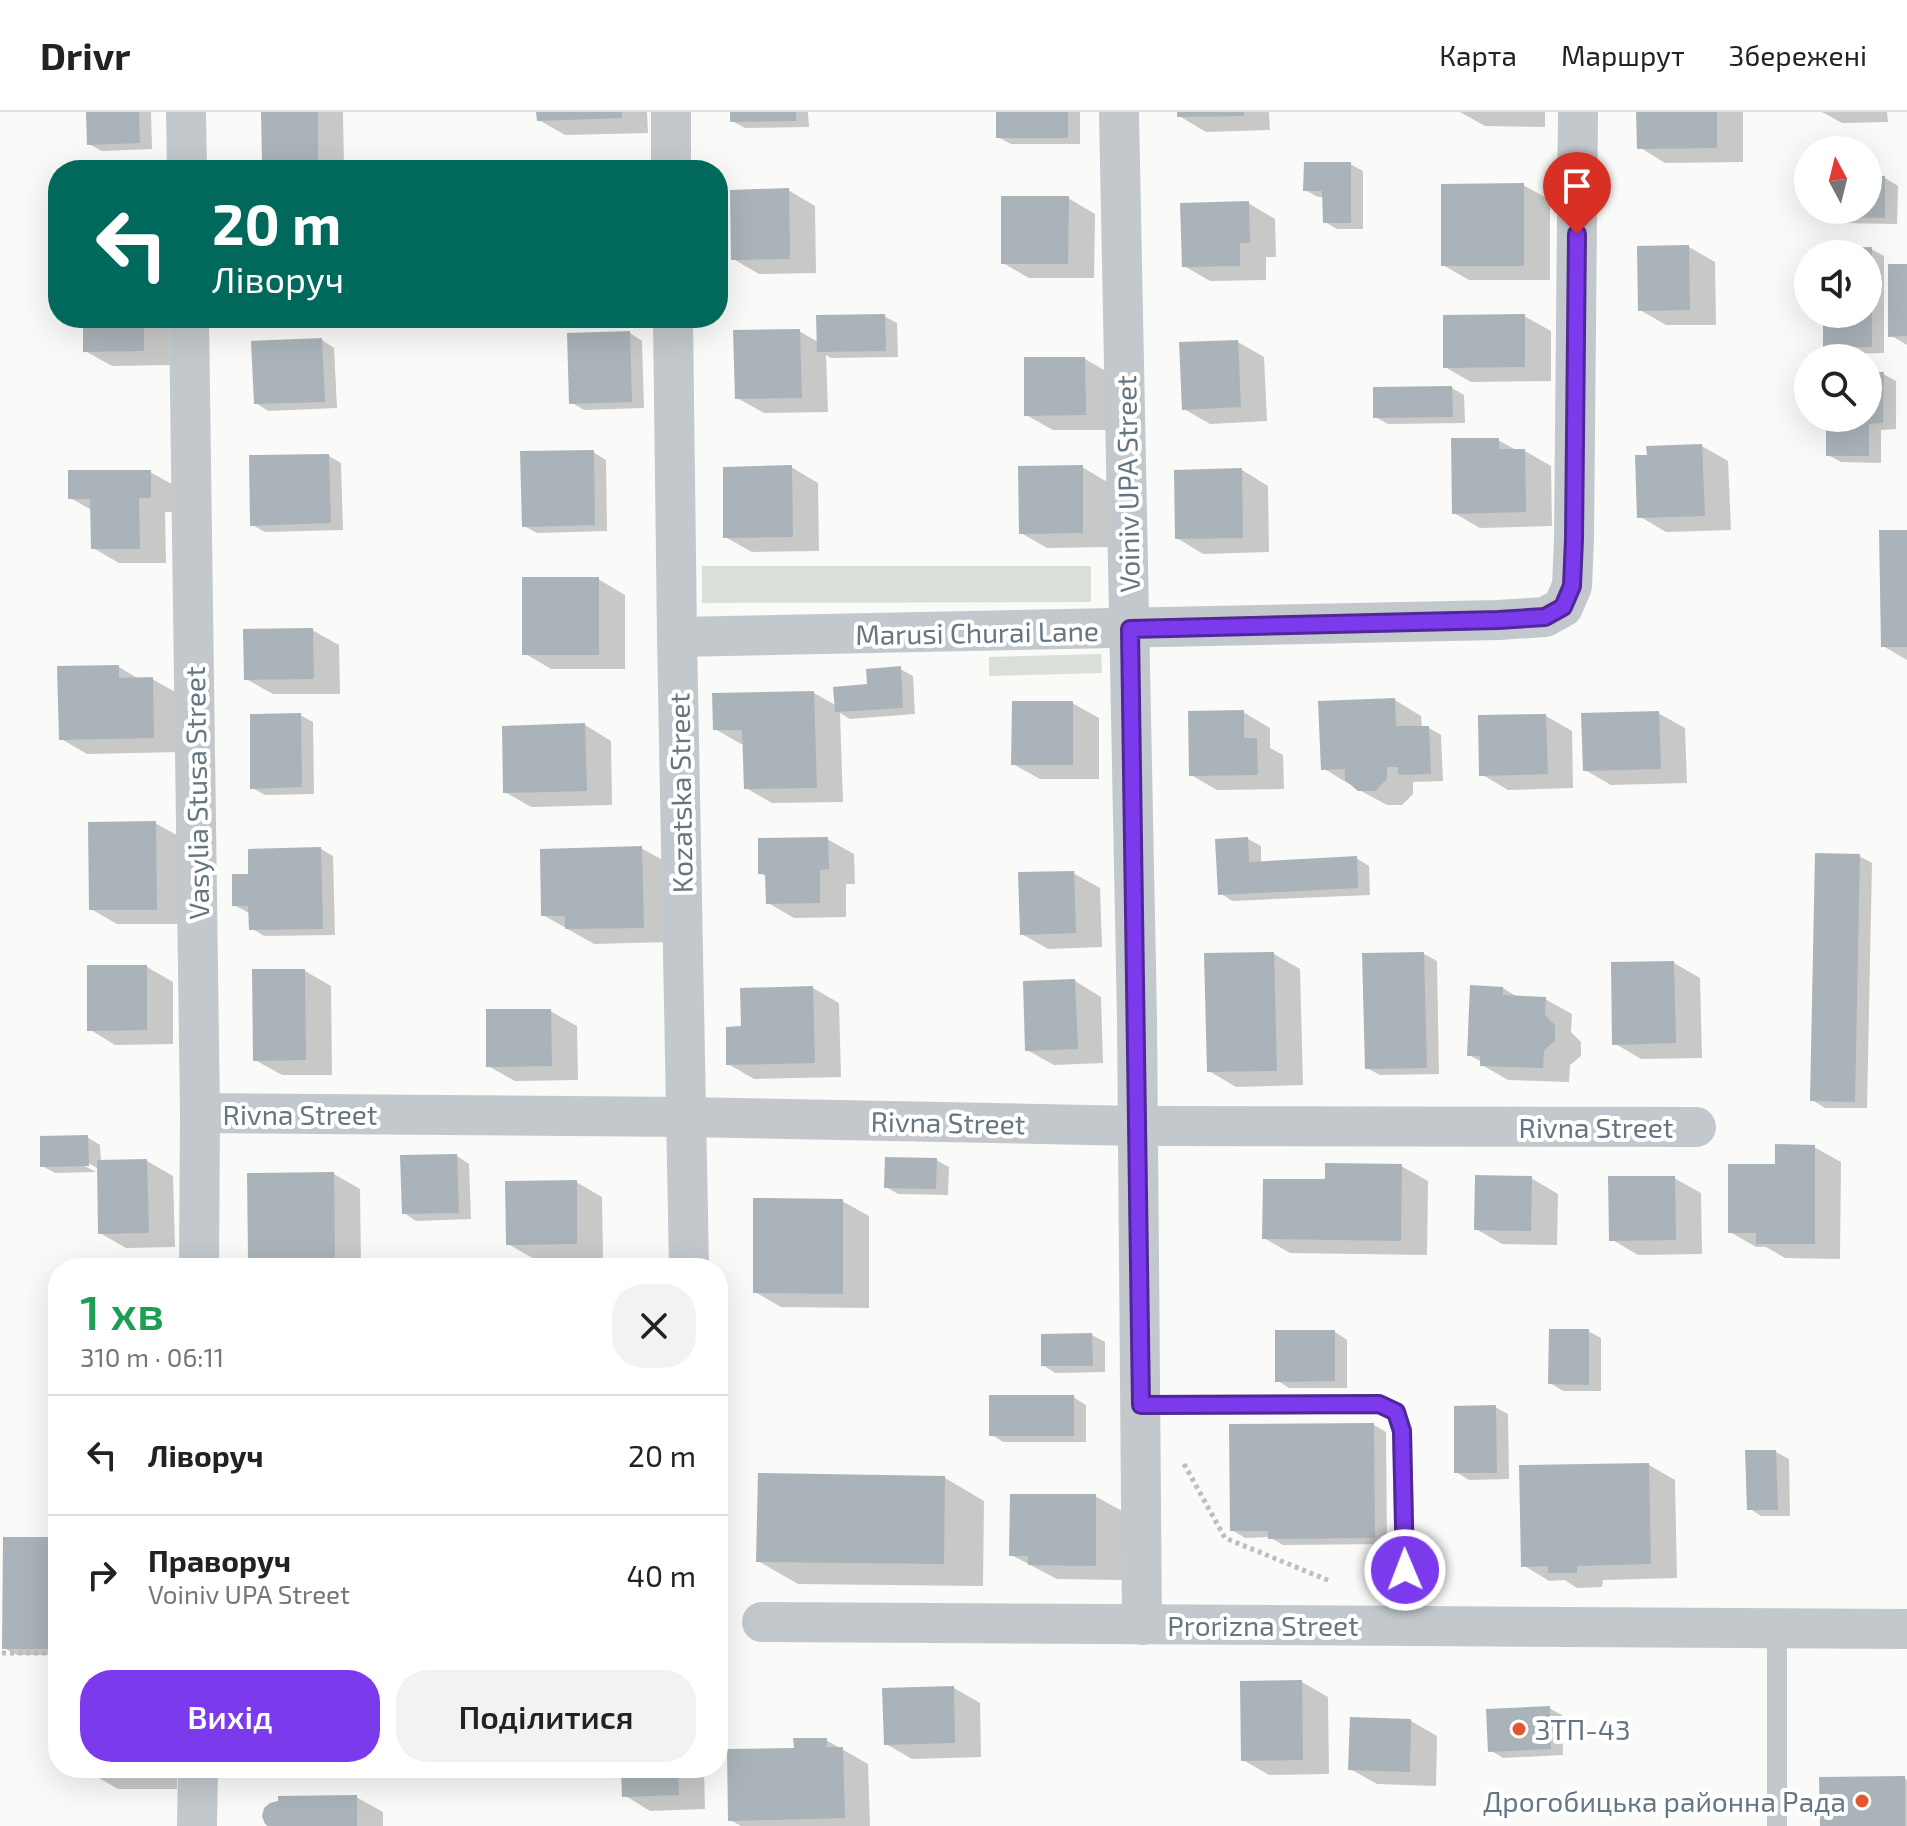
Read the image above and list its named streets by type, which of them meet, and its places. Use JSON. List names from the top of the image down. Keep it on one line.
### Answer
{"streets":{"street":["Voiniv UPA Street","Marusi Churai Lane","Vasylia Stusa Street","Kozatska Street","Rivna Street","Prorizna Street"]},"crossings":[["Voiniv UPA Street","Marusi Churai Lane"],["Voiniv UPA Street","Rivna Street"],["Voiniv UPA Street","Prorizna Street"],["Marusi Churai Lane","Kozatska Street"],["Vasylia Stusa Street","Rivna Street"],["Kozatska Street","Rivna Street"]],"places":["ЗТП-43","Дрогобицька районна Рада"],"north":"top","page":{"header":"Drivr","nav":["Карта","Маршрут","Збережені"],"turn":["20 m","Ліворуч"],"heading":["1 хв","310 m · 06:11"],"list":[{"name":"Ліворуч","value":"20 m"},{"name":"Праворуч","note":"Voiniv UPA Street","value":"40 m"}],"buttons":["Вихід","Поділитися"]}}
